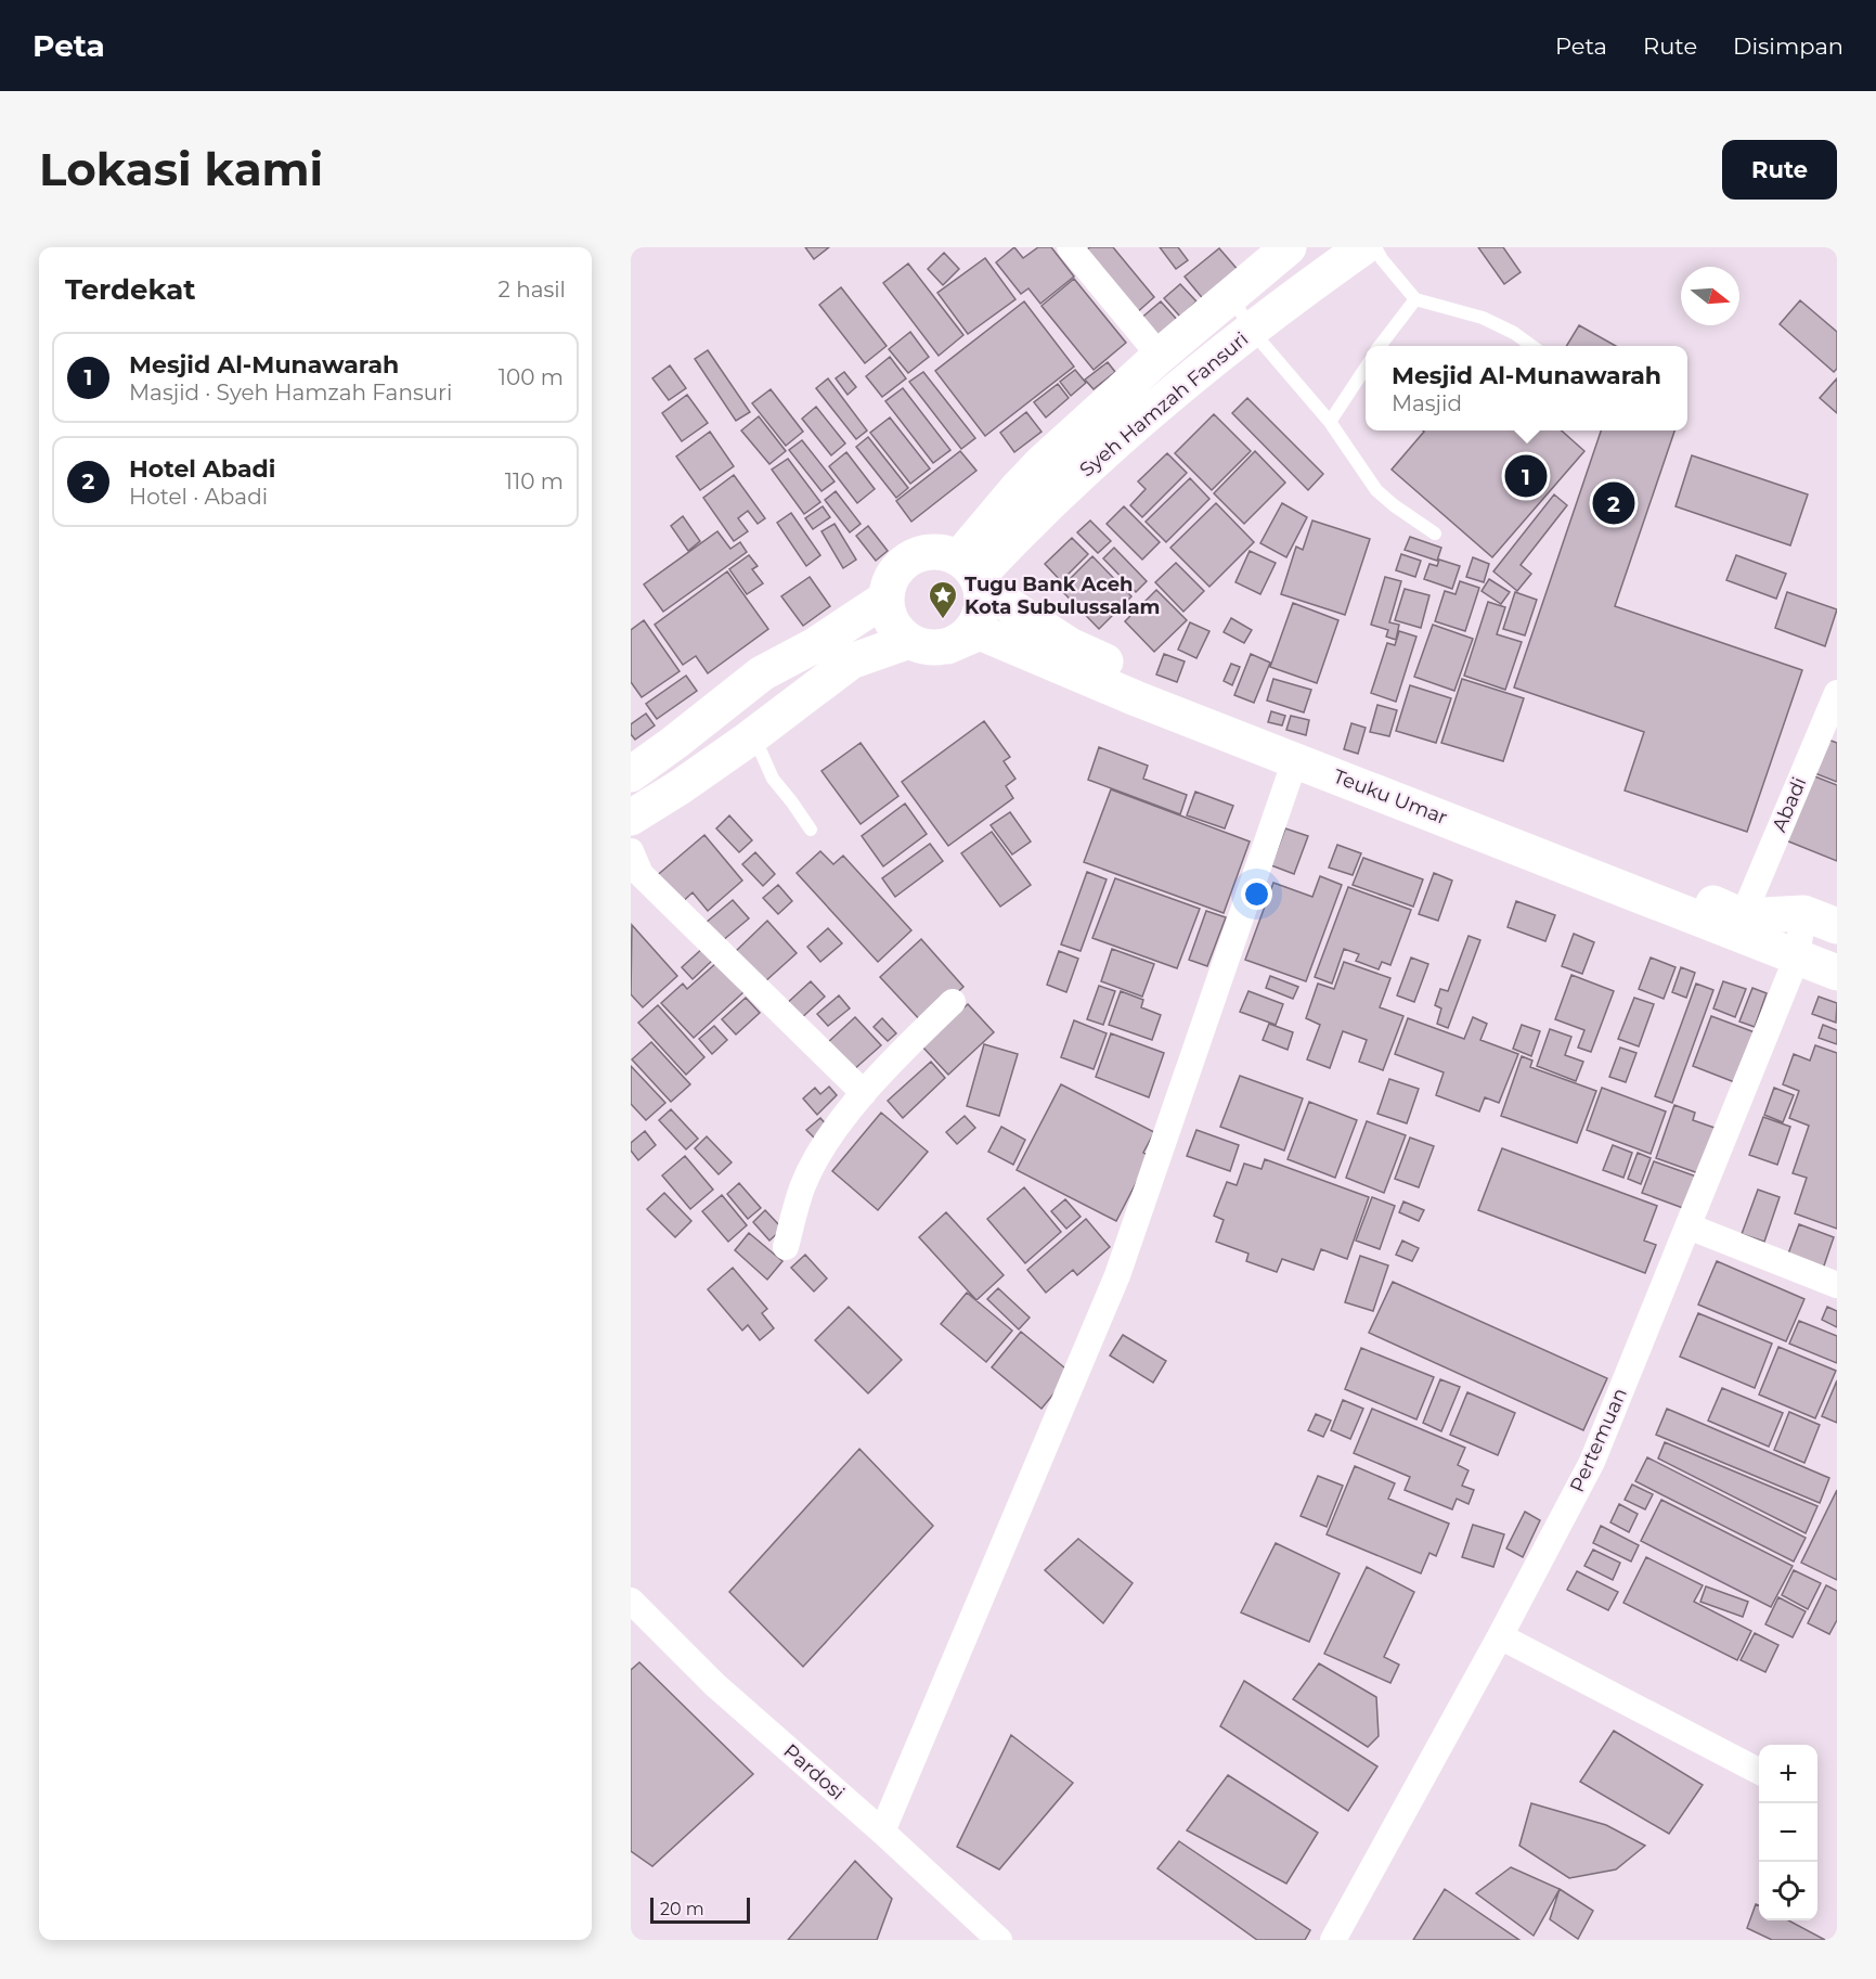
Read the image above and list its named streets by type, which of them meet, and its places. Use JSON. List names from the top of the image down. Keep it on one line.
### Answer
{"streets":{"main road":["Syeh Hamzah Fansuri","Teuku Umar"],"street":["Abadi","Pertemuan","Pardosi"]},"crossings":[["Syeh Hamzah Fansuri","Teuku Umar"],["Teuku Umar","Pertemuan"]],"places":{"place":["Tugu Bank Aceh Kota Subulussalam"]},"scale_bar":"20 m","north":"right","page":{"header":"Peta","nav":["Peta","Rute","Disimpan"],"buttons":"Rute","title":"Lokasi kami","heading":["Terdekat","2 hasil"],"list":[{"mark":"1","name":"Mesjid Al-Munawarah","note":"Masjid · Syeh Hamzah Fansuri","value":"100 m"},{"mark":"2","name":"Hotel Abadi","note":"Hotel · Abadi","value":"110 m"}],"popup":["Mesjid Al-Munawarah","Masjid"],"pins":["1","2"],"map_buttons":["+","−"],"scale":"20 m"}}
